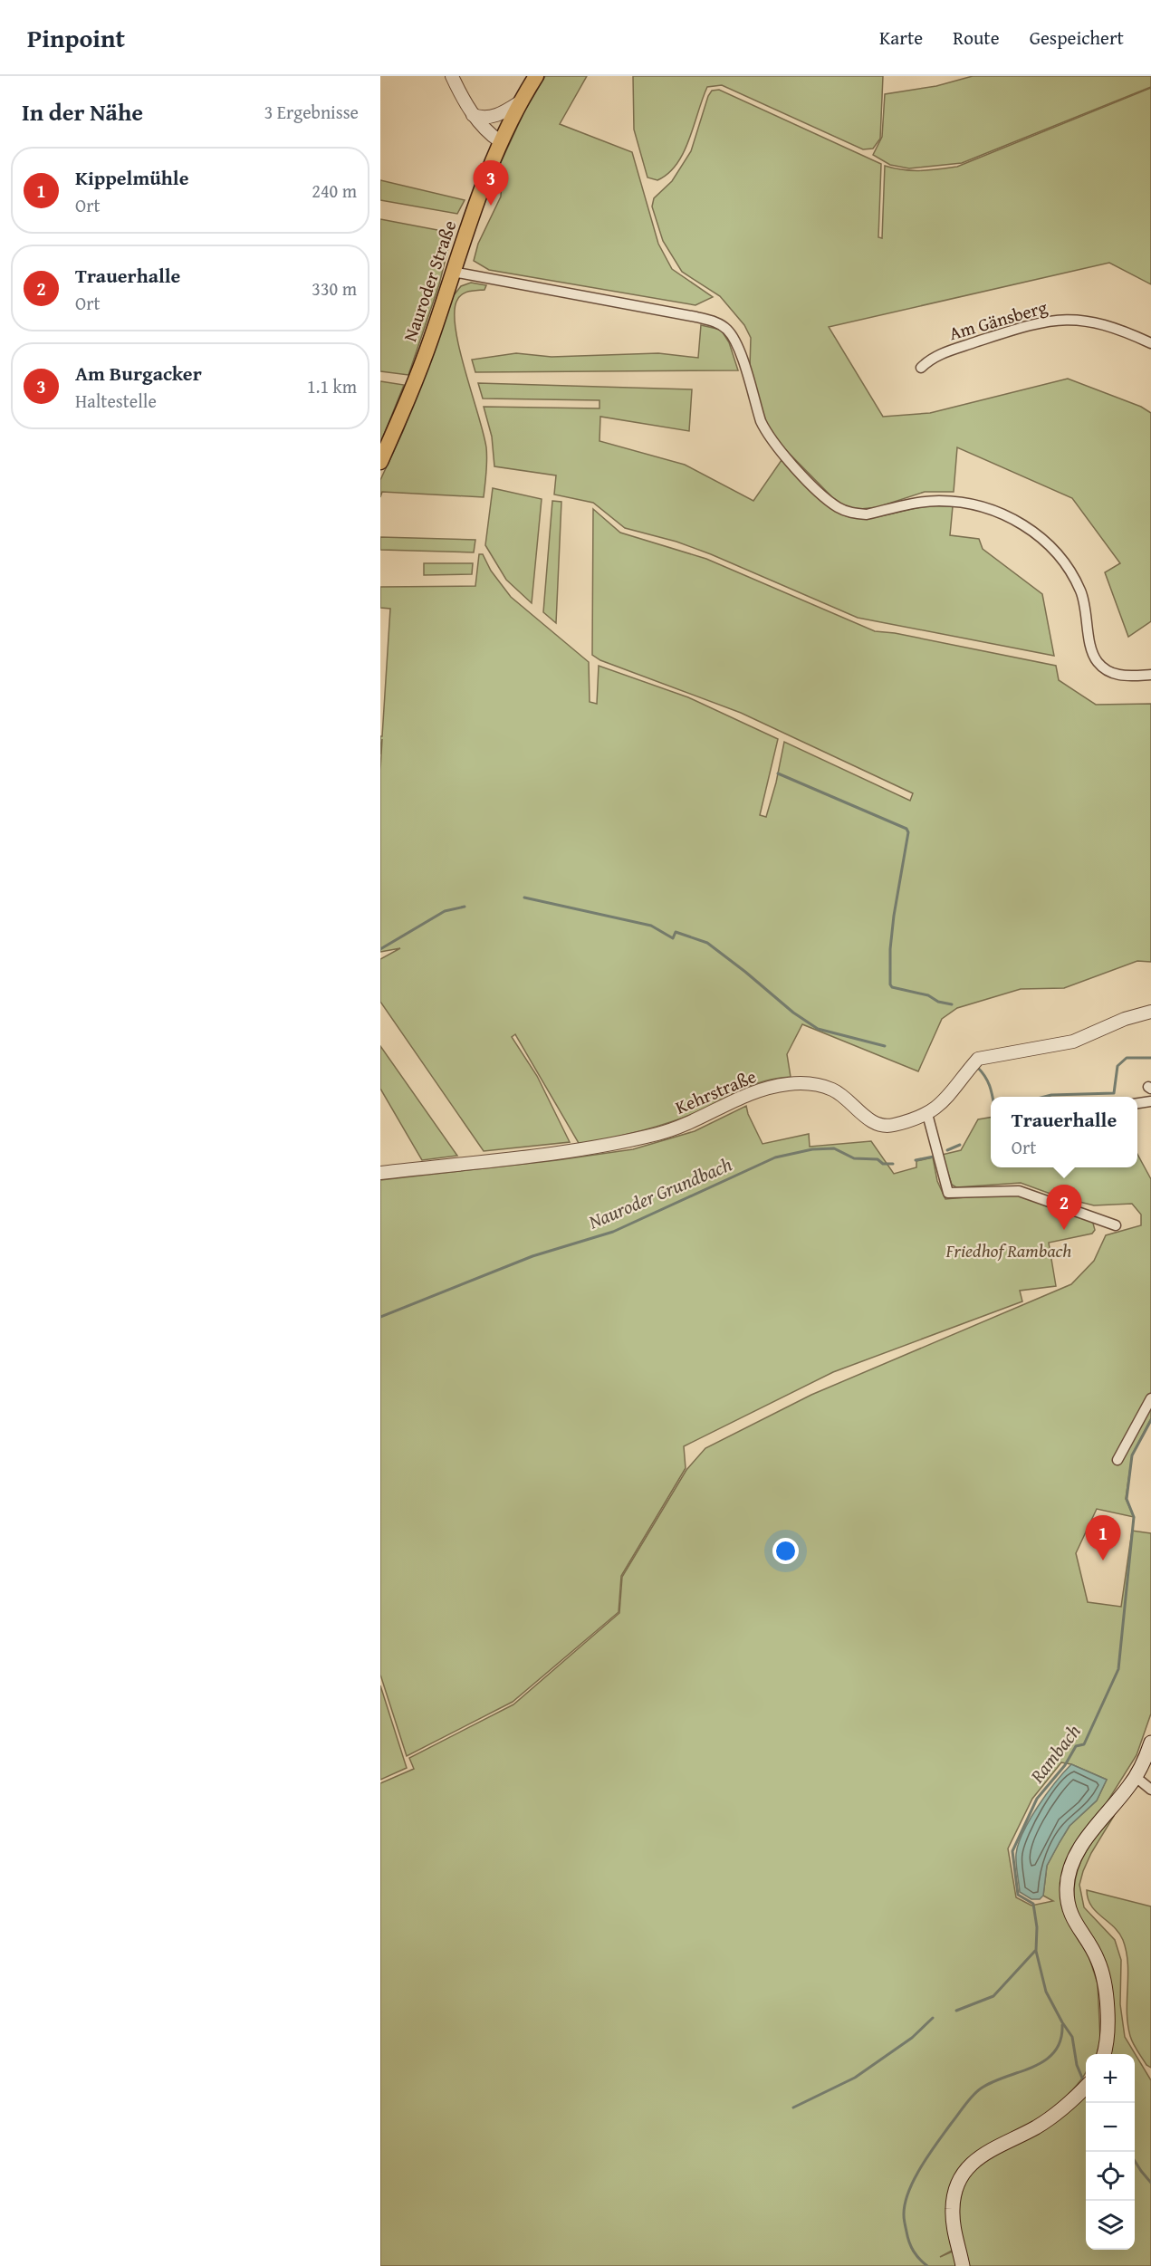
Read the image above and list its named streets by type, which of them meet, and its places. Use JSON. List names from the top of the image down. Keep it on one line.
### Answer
{"streets":{"main road":["Nauroder Straße"],"street":["Am Gänsberg","Kehrstraße"]},"water":["Nauroder Grundbach","Rambach"],"parks":["Friedhof Rambach"],"page":{"header":"Pinpoint","nav":["Karte","Route","Gespeichert"],"heading":["In der Nähe","3 Ergebnisse"],"list":[{"mark":"1","name":"Kippelmühle","note":"Ort","value":"240 m"},{"mark":"2","name":"Trauerhalle","note":"Ort","value":"330 m"},{"mark":"3","name":"Am Burgacker","note":"Haltestelle","value":"1.1 km"}],"pins":["3","2","1"],"popup":["Trauerhalle","Ort"],"map_buttons":["+","−"]}}
